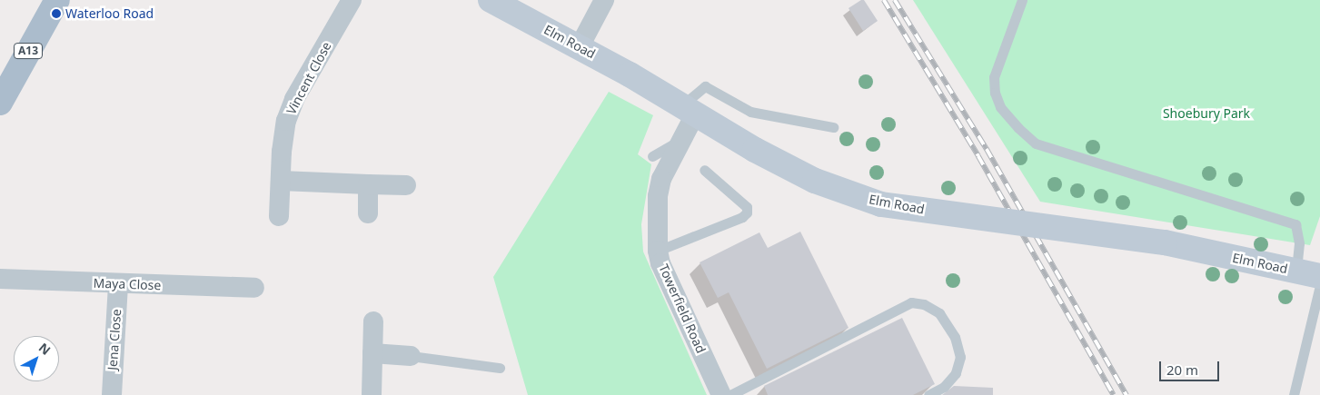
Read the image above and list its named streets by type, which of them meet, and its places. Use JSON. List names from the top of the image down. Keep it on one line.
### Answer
{"streets":{"main road":["A13"],"street":["Elm Road","Vincent Close","Maya Close","Towerfield Road","Jena Close"]},"crossings":[["Elm Road","Towerfield Road"],["Maya Close","Jena Close"]],"parks":["Shoebury Park"],"places":["Waterloo Road"],"scale_bar":"20 m","north":"top right"}
